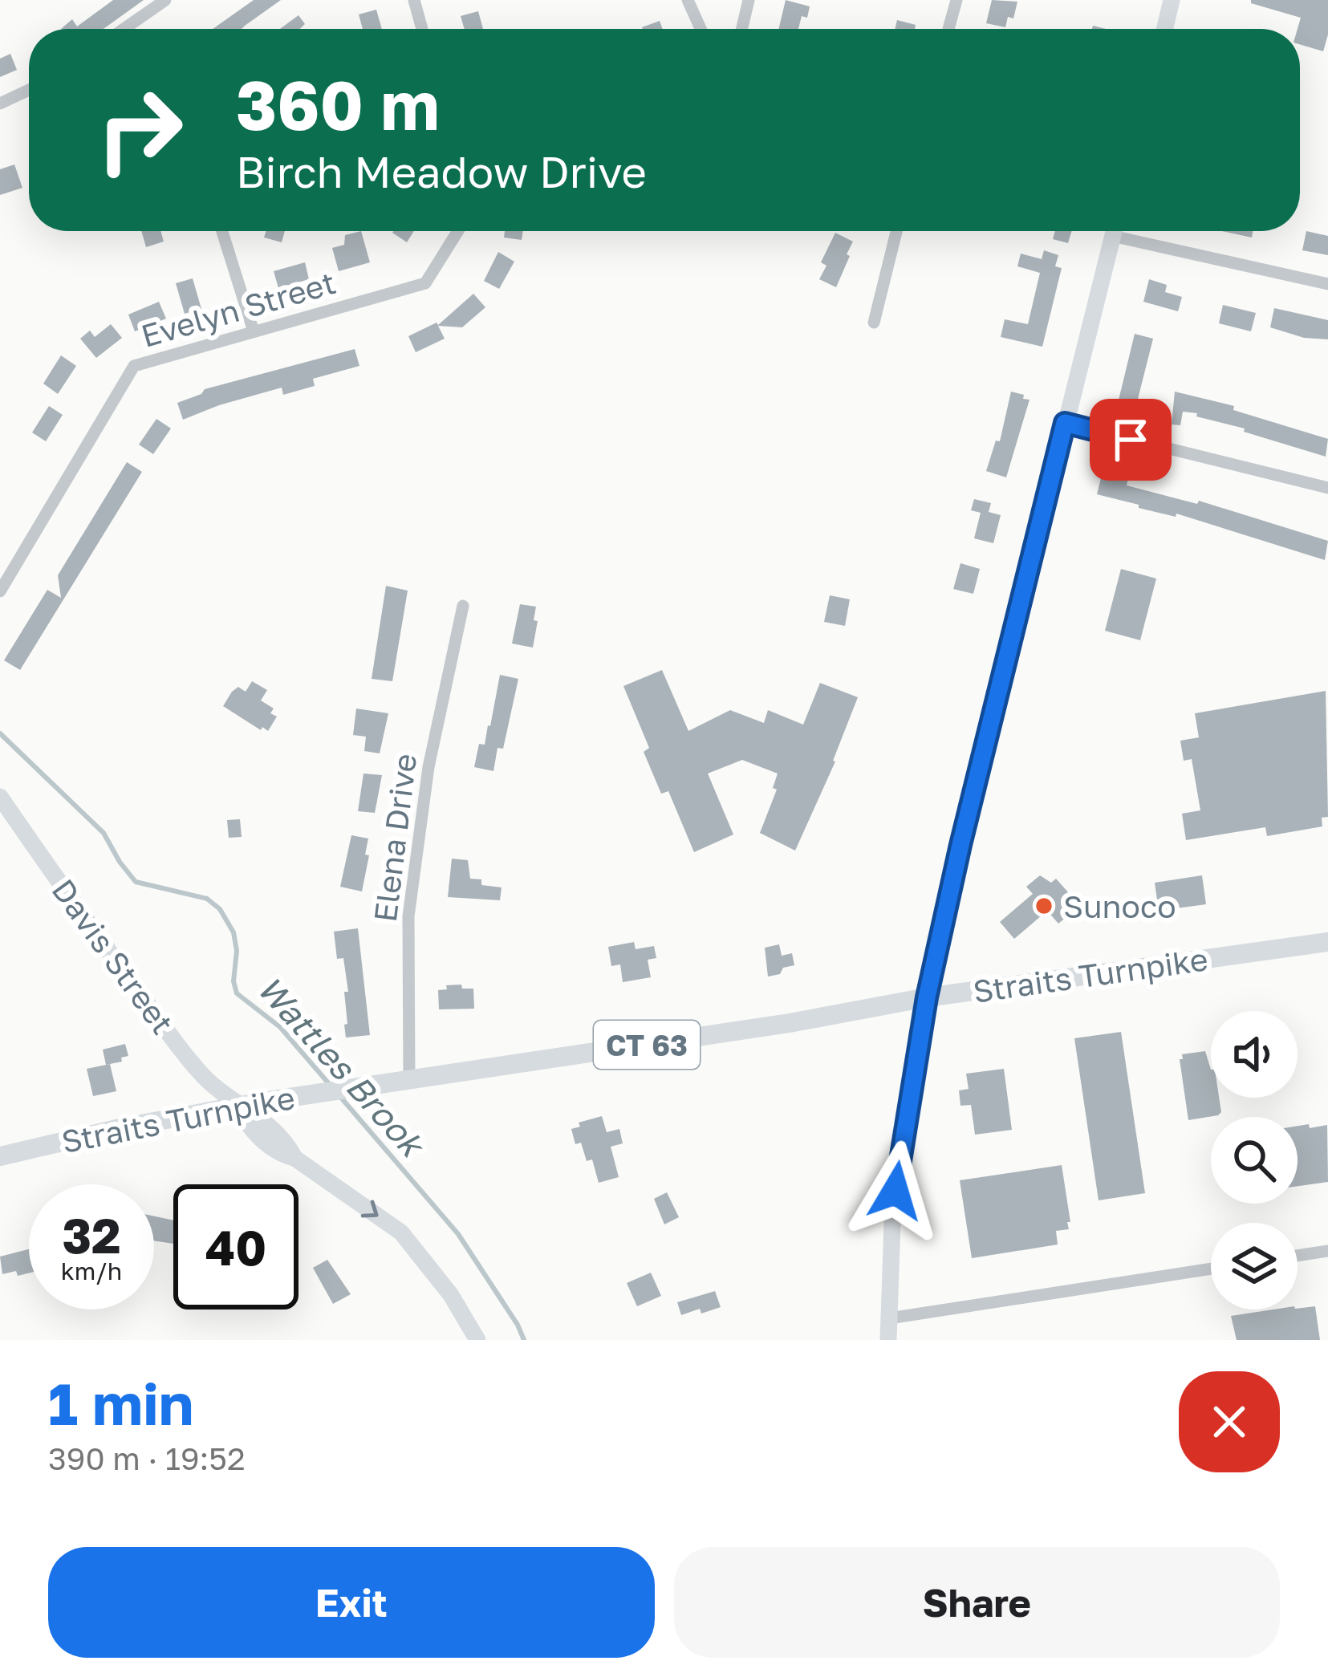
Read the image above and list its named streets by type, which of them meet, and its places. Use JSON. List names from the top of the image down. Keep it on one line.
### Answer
{"streets":{"main road":["Davis Street","Straits Turnpike","CT 63"],"street":["Evelyn Street","Elena Drive"]},"crossings":[["Elena Drive","Straits Turnpike"],["Davis Street","Straits Turnpike"]],"one_way":["Davis Street"],"water":["Wattles Brook"],"places":["Sunoco"],"page":{"turn":["360 m","Birch Meadow Drive"],"speed":"32 km/h","limit":"40","heading":["1 min","390 m · 19:52"],"buttons":["Exit","Share"]}}
